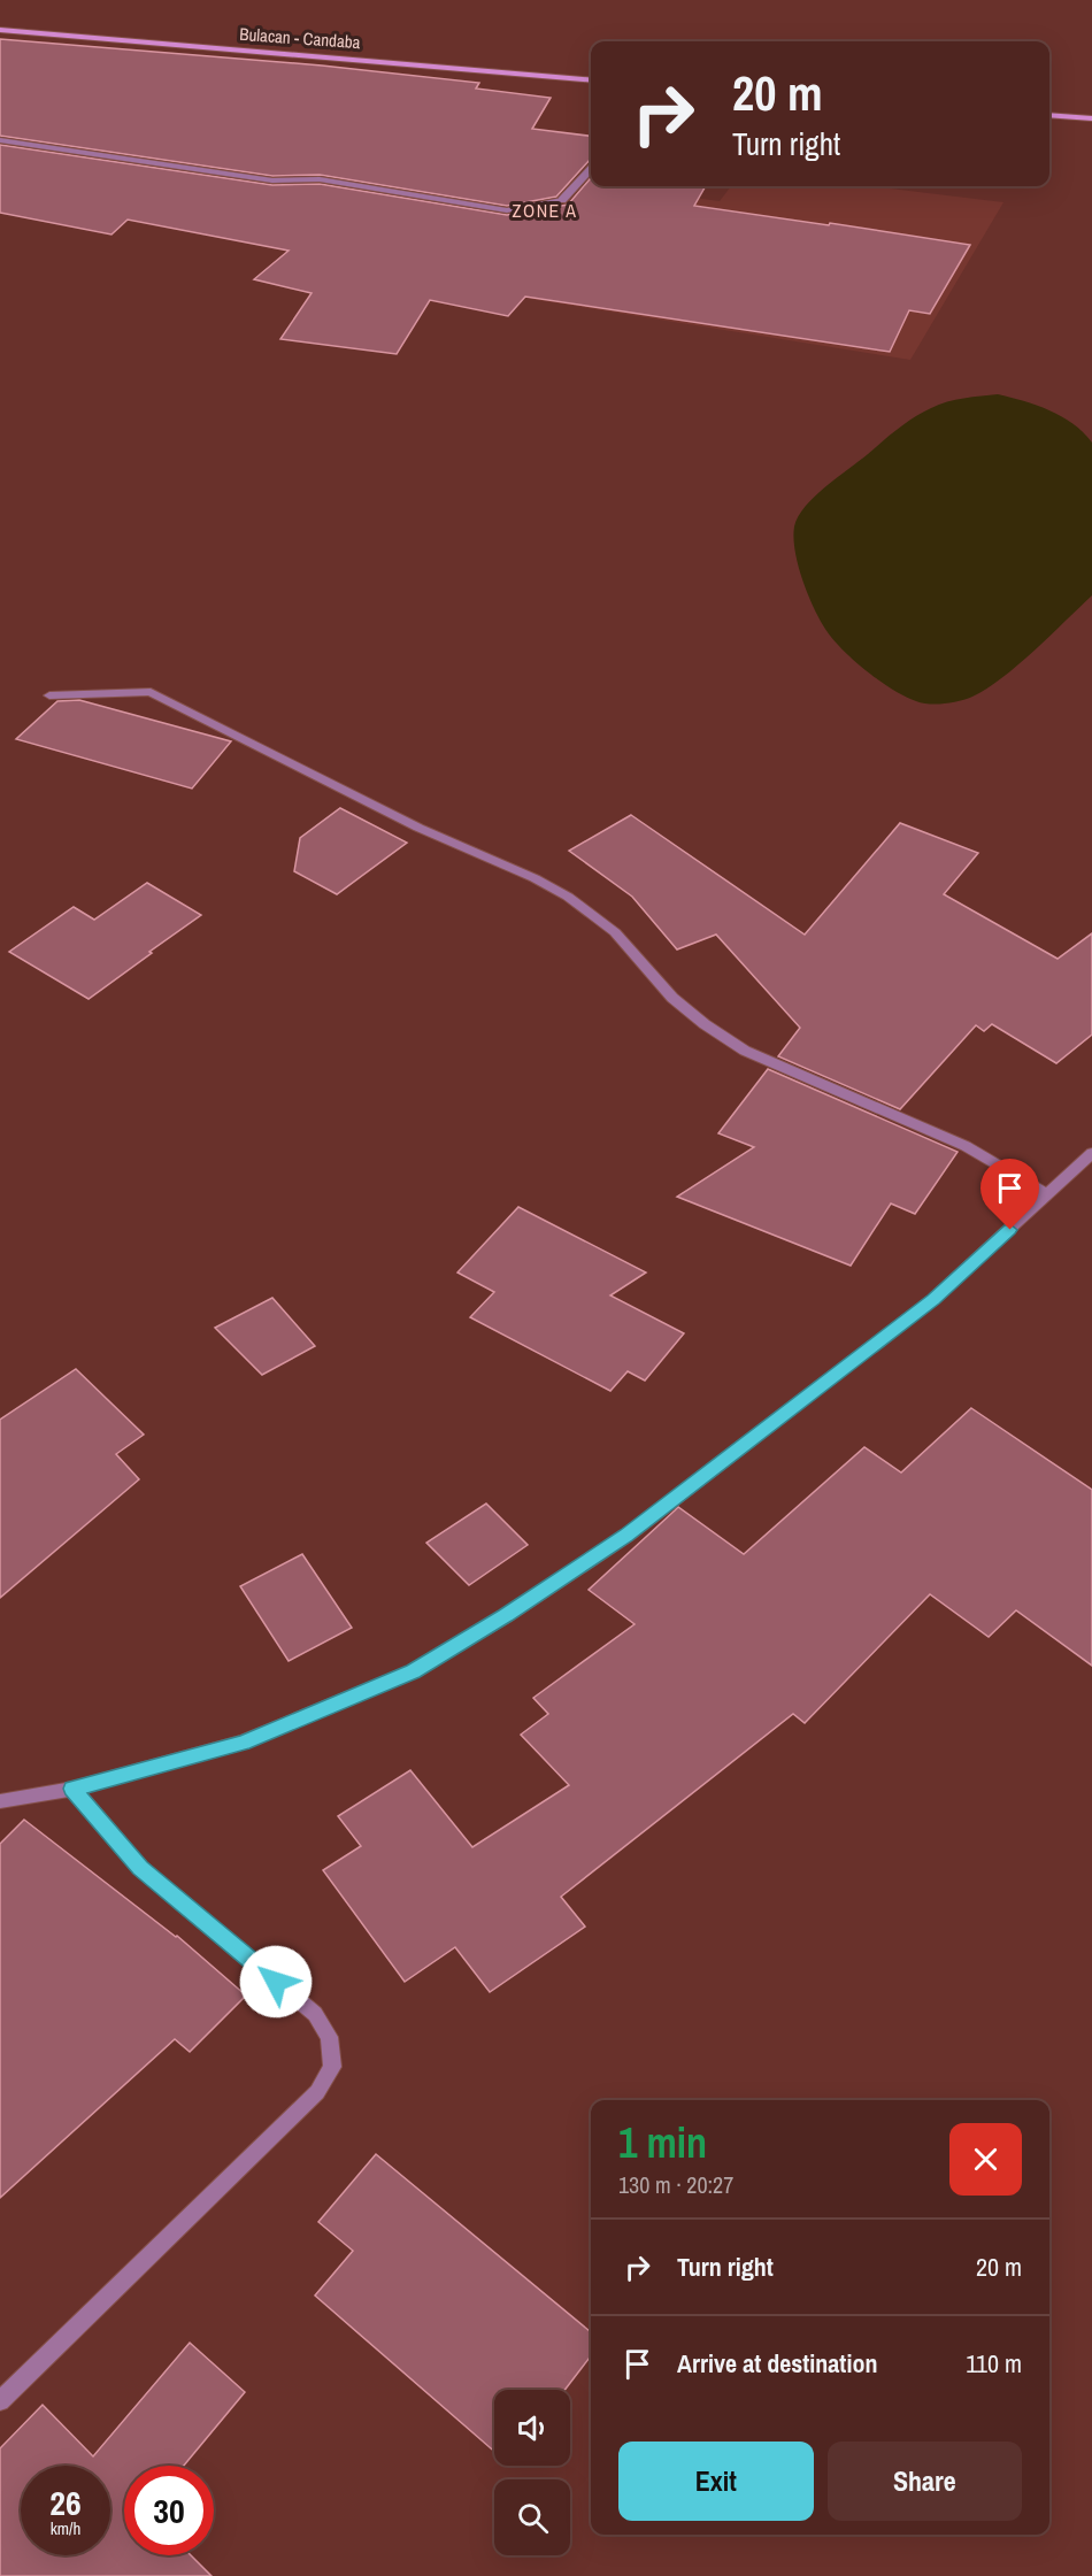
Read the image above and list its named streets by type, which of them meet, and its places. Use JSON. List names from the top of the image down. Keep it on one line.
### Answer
{"streets":{"main road":["Bulacan - Candaba"]},"districts":["ZONE A"],"page":{"turn":["20 m","Turn right"],"heading":["1 min","130 m · 20:27"],"list":[{"name":"Turn right","value":"20 m"},{"name":"Arrive at destination","value":"110 m"}],"buttons":["Exit","Share"],"speed":"26 km/h","limit":"30"}}
